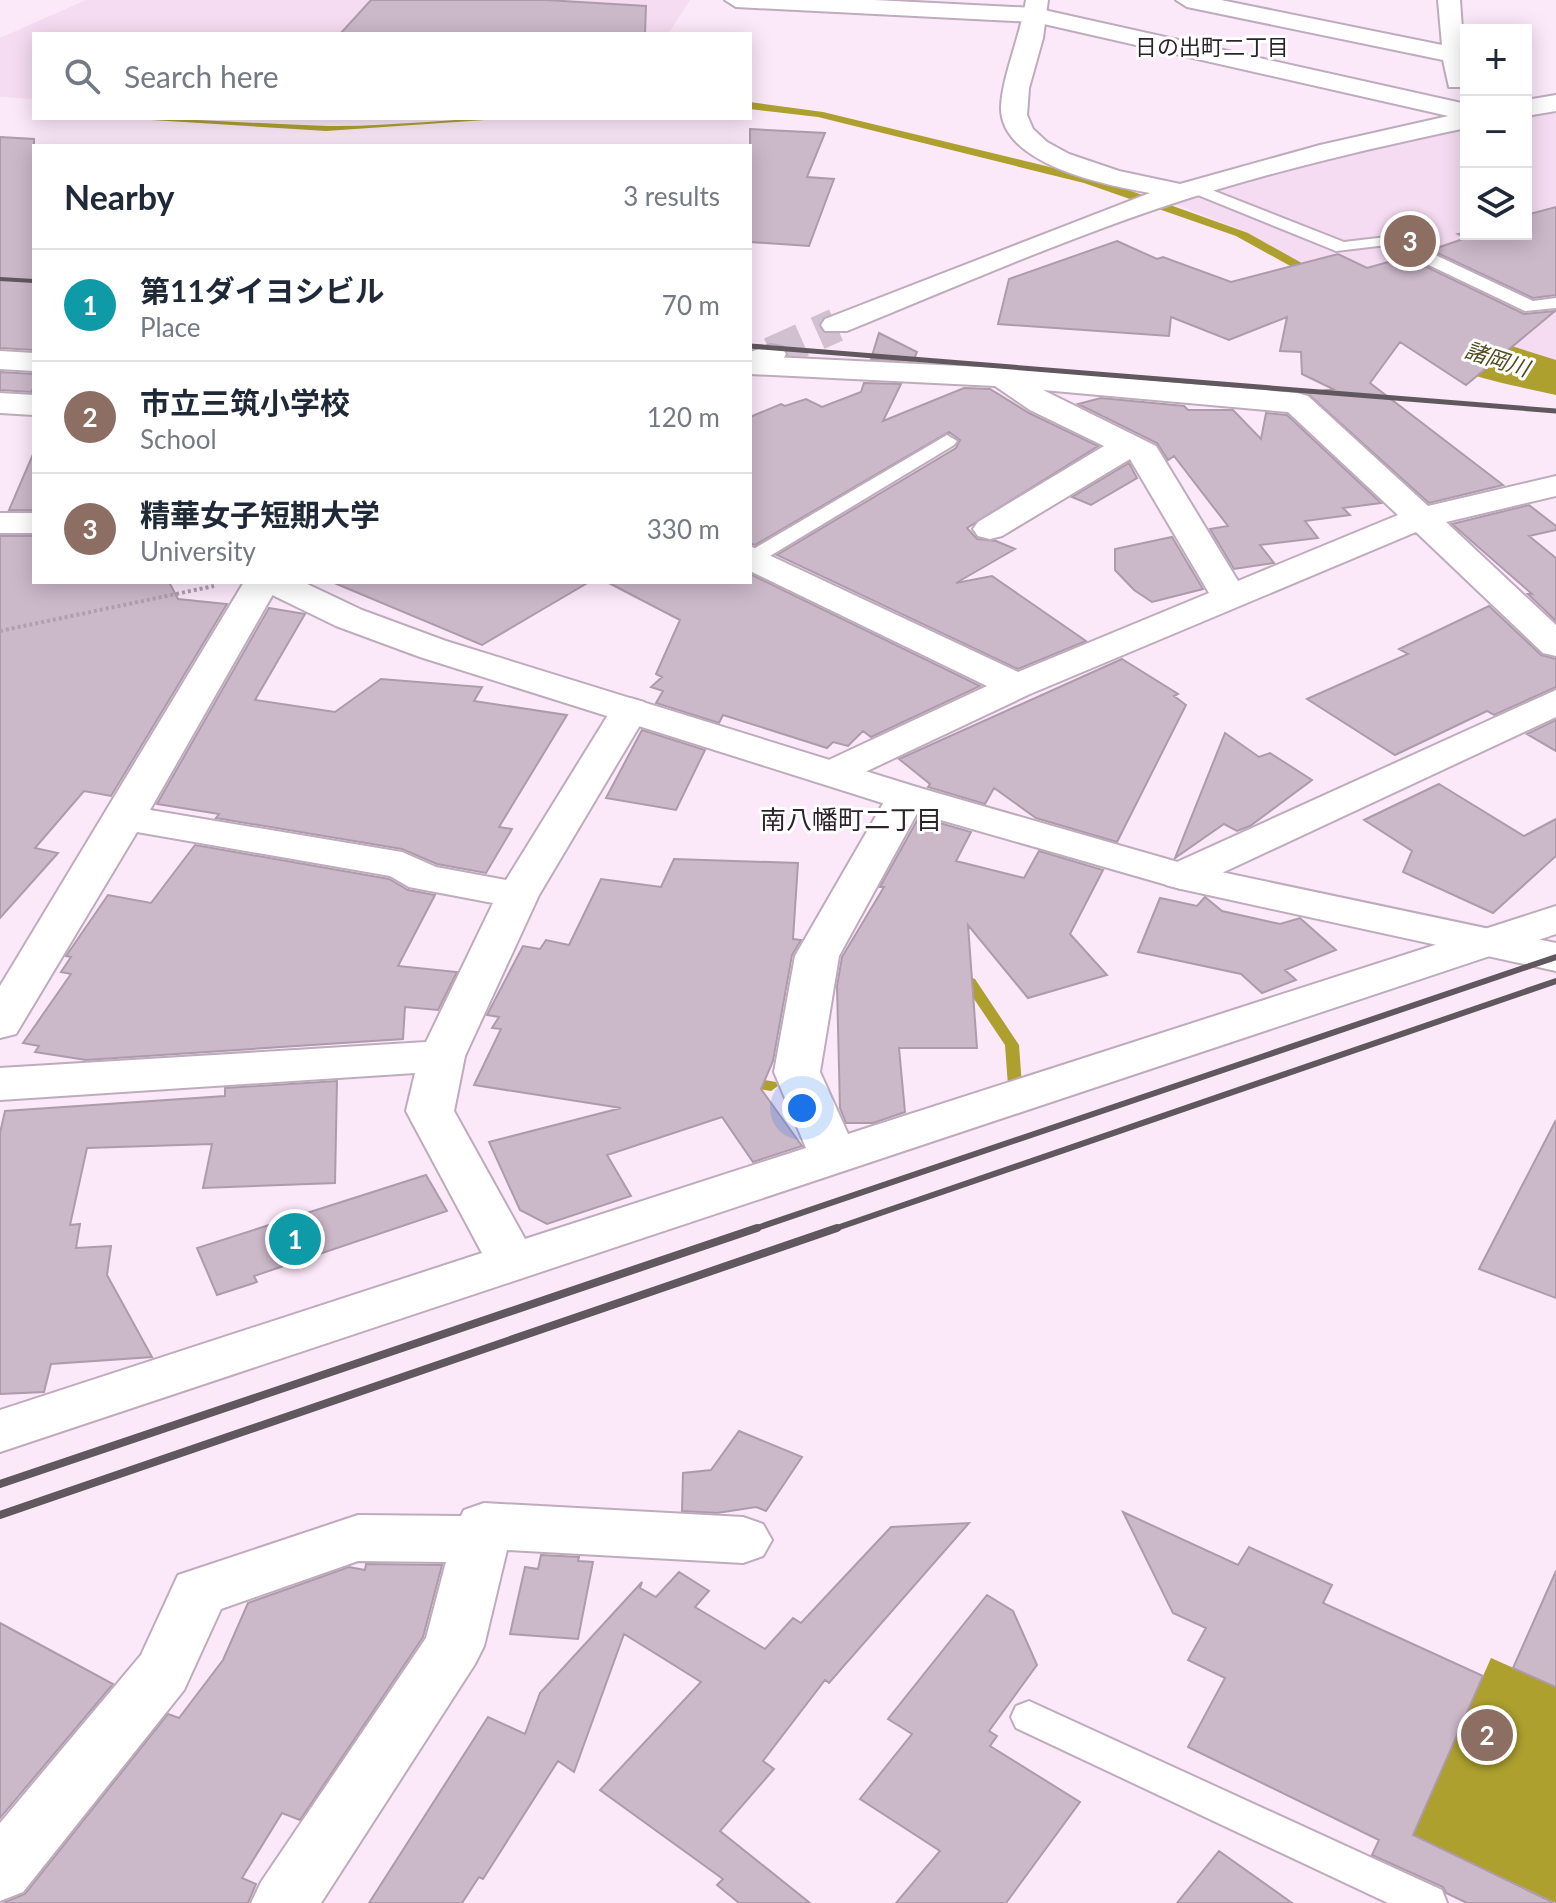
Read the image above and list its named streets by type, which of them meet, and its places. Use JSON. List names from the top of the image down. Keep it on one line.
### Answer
{"districts":["日の出町二丁目","南八幡町二丁目"],"water":["諸岡川"],"page":{"map_buttons":["+","−"],"search":"Search here","heading":["Nearby","3 results"],"pins":["3","1","2"],"list":[{"mark":"1","name":"第11ダイヨシビル","note":"Place","value":"70 m"},{"mark":"2","name":"市立三筑小学校","note":"School","value":"120 m"},{"mark":"3","name":"精華女子短期大学","note":"University","value":"330 m"}]}}
